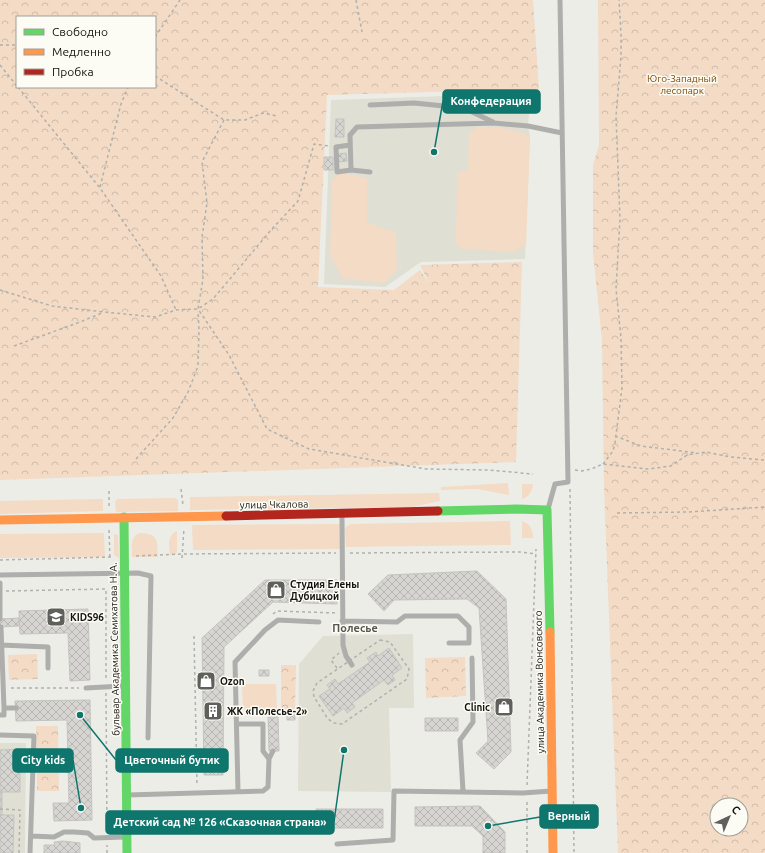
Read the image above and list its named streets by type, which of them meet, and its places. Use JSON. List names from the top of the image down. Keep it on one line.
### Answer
{"streets":{"street":["улица Чкалова","бульвар Академика Семихатова Н. А.","улица Академика Вонсовского"]},"crossings":[["улица Чкалова","бульвар Академика Семихатова Н. А."],["улица Чкалова","улица Академика Вонсовского"]],"districts":["Полесье"],"parks":["Юго-Западный лесопарк"],"places":{"other":["Конфедерация","Цветочный бутик","Детский сад № 126 «Сказочная страна»","City kids","Верный"],"shop":["Студия Елены Дубицкой","Ozon","Clinic"],"school or university":["KIDS96"],"building":["ЖК «Полесье-2»"]},"legend":["Свободно","Медленно","Пробка"],"north":"top right"}
